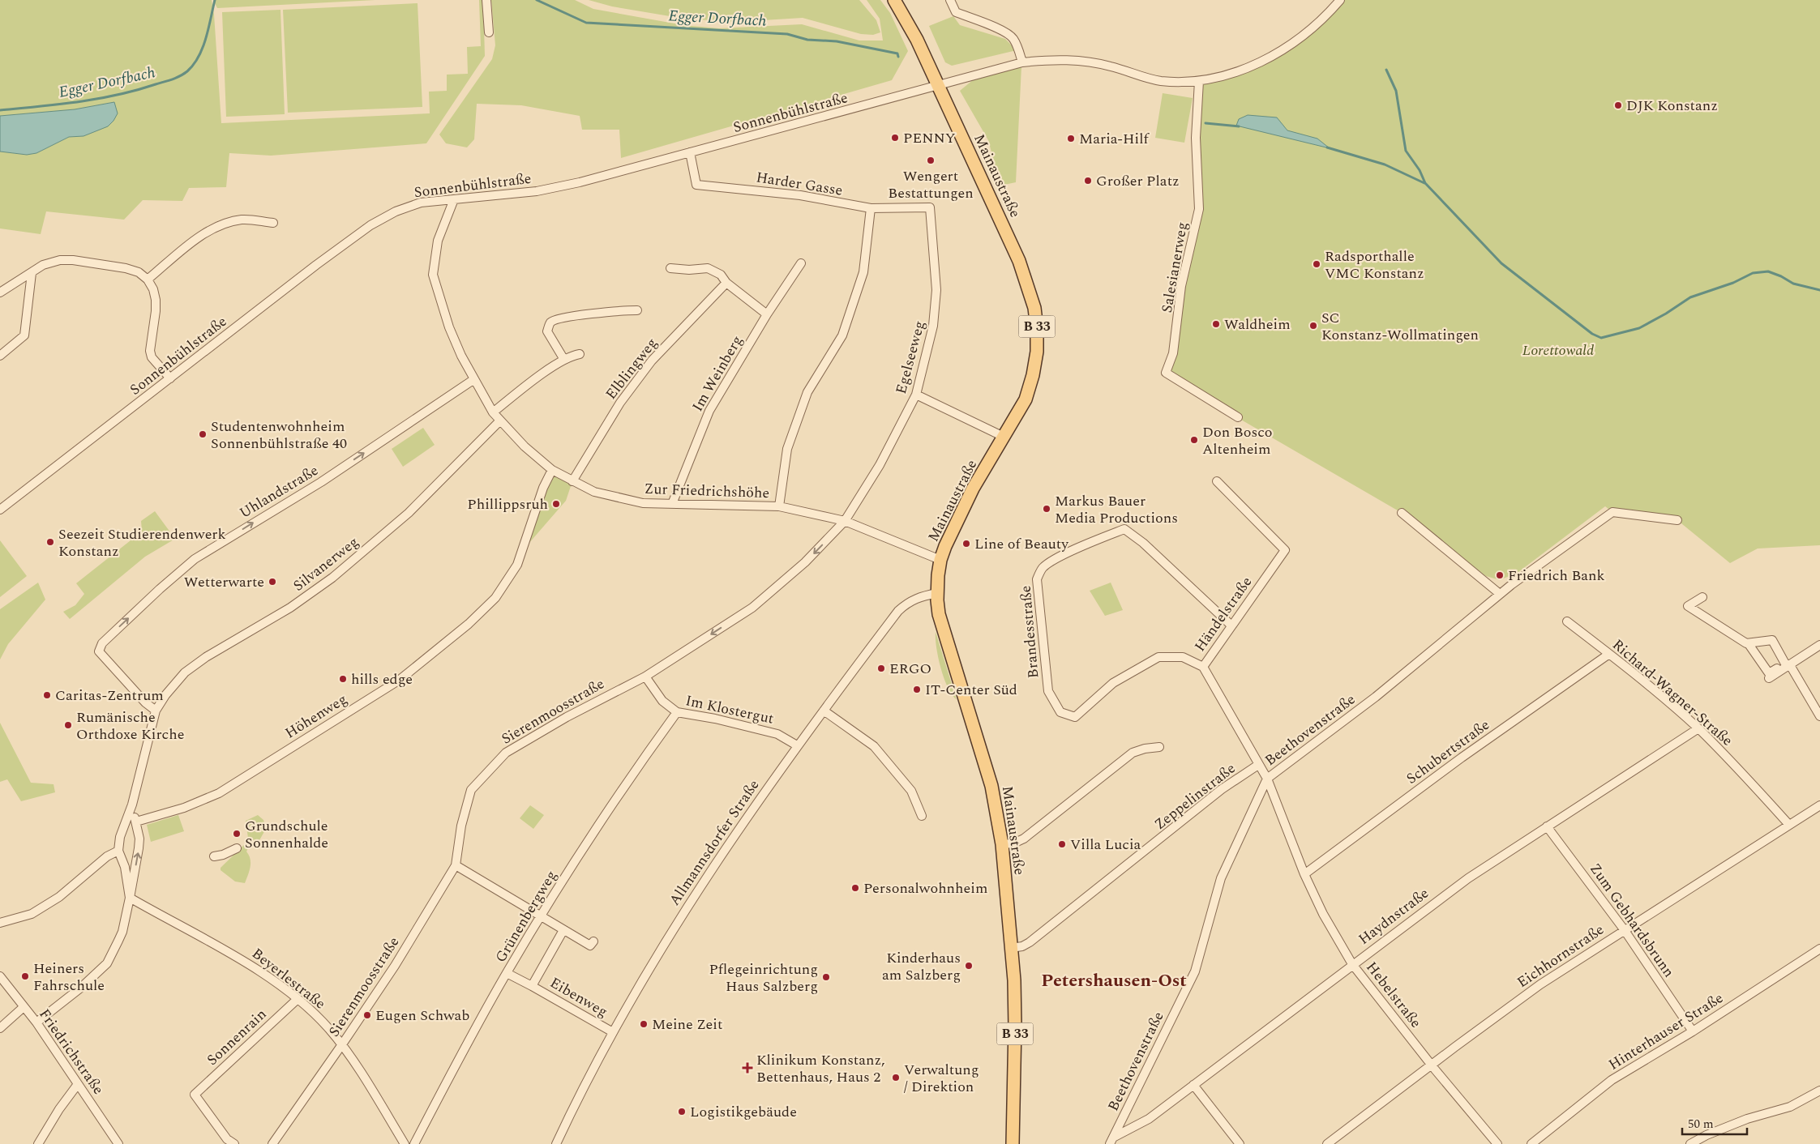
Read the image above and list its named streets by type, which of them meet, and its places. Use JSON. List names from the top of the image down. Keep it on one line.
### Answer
{"streets":{"main road":["Mainaustraße","B 33"],"street":["Sonnenbühlstraße","Harder Gasse","Salesianerweg","Egelseeweg","Elblingweg","Im Weinberg","Zur Friedrichshöhe","Uhlandstraße","Silvanerweg","Händelstraße","Brandesstraße","Richard-Wagner-Straße","Im Klostergut","Sierenmoosstraße","Höhenweg","Beethovenstraße","Schubertstraße","Zeppelinstraße","Allmannsdorfer Straße","Grünenbergweg","Haydnstraße","Zum Gebhardsbrunn","Eichhornstraße","Beyerlestraße","Hebelstraße","Eibenweg","Hinterhauser Straße","Sonnenrain","Friedrichstraße"]},"crossings":[["Sonnenbühlstraße","Mainaustraße"],["Sonnenbühlstraße","Harder Gasse"],["Sonnenbühlstraße","Salesianerweg"],["Sonnenbühlstraße","Zur Friedrichshöhe"],["Mainaustraße","Zur Friedrichshöhe"],["Mainaustraße","Zeppelinstraße"],["Mainaustraße","Allmannsdorfer Straße"],["Harder Gasse","Egelseeweg"],["Egelseeweg","Zur Friedrichshöhe"],["Egelseeweg","Sierenmoosstraße"],["Elblingweg","Zur Friedrichshöhe"],["Im Weinberg","Zur Friedrichshöhe"],["Zur Friedrichshöhe","Uhlandstraße"],["Zur Friedrichshöhe","Silvanerweg"],["Zur Friedrichshöhe","Sierenmoosstraße"],["Zur Friedrichshöhe","Höhenweg"],["Uhlandstraße","Silvanerweg"],["Händelstraße","Brandesstraße"],["Händelstraße","Beethovenstraße"],["Händelstraße","Zeppelinstraße"],["Händelstraße","Hebelstraße"],["Richard-Wagner-Straße","Schubertstraße"],["Richard-Wagner-Straße","Haydnstraße"],["Richard-Wagner-Straße","Eichhornstraße"],["Im Klostergut","Sierenmoosstraße"],["Im Klostergut","Allmannsdorfer Straße"],["Im Klostergut","Grünenbergweg"],["Sierenmoosstraße","Beyerlestraße"],["Beethovenstraße","Haydnstraße"],["Beethovenstraße","Hebelstraße"],["Schubertstraße","Hebelstraße"],["Allmannsdorfer Straße","Eibenweg"],["Grünenbergweg","Eibenweg"],["Haydnstraße","Zum Gebhardsbrunn"],["Haydnstraße","Hebelstraße"],["Zum Gebhardsbrunn","Eichhornstraße"],["Zum Gebhardsbrunn","Hinterhauser Straße"],["Eichhornstraße","Hebelstraße"],["Beyerlestraße","Sonnenrain"]],"one_way":["Uhlandstraße"],"districts":["Petershausen-Ost"],"water":["Egger Dorfbach"],"parks":["Lorettowald"],"places":{"other":["DJK Konstanz","PENNY","Maria-Hilf","Wengert Bestattungen","Großer Platz","Radsporthalle VMC Konstanz","Waldheim","SC Konstanz-Wollmatingen","Studentenwohnheim Sonnenbühlstraße 40","Don Bosco Altenheim","Phillippsruh","Markus Bauer Media Productions","Seezeit Studierendenwerk Konstanz","Line of Beauty","Friedrich Bank","Wetterwarte","ERGO","hills edge","IT-Center Süd","Caritas-Zentrum","Rumänische Orthdoxe Kirche","Grundschule Sonnenhalde","Villa Lucia","Personalwohnheim","Kinderhaus am Salzberg","Heiners Fahrschule","Pflegeinrichtung Haus Salzberg","Eugen Schwab","Meine Zeit","Verwaltung / Direktion","Logistikgebäude"],"health":["Klinikum Konstanz, Bettenhaus, Haus 2"]},"scale_bar":"50 m"}
